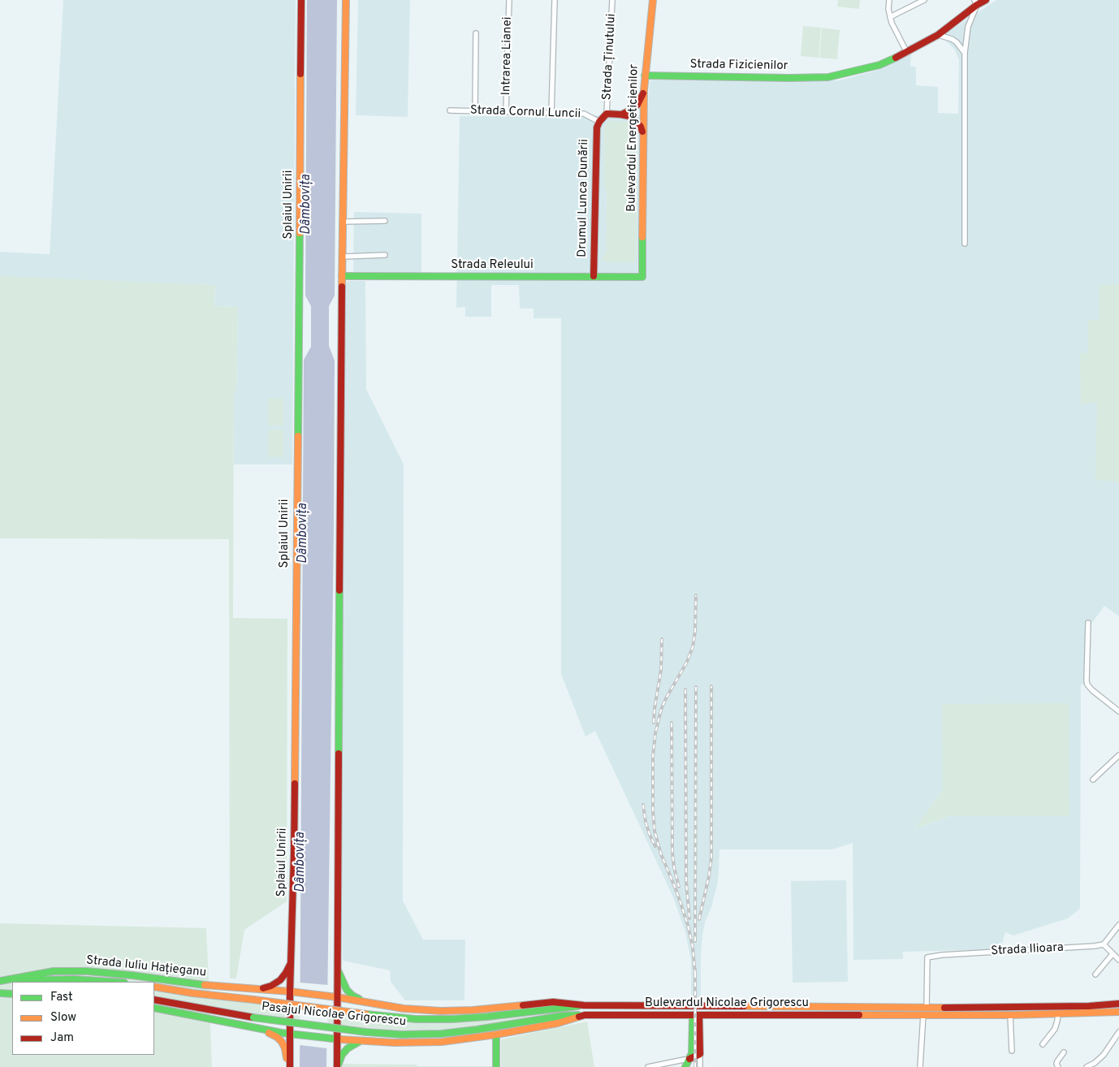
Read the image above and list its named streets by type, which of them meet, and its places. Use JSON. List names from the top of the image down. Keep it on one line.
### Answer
{"streets":{"main road":["Strada Fizicienilor","Bulevardul Energeticienilor","Drumul Lunca Dunării","Splaiul Unirii","Strada Releului","Strada Iuliu Hațieganu","Bulevardul Nicolae Grigorescu","Pasajul Nicolae Grigorescu"],"street":["Intrarea Lianei","Strada Ținutului","Strada Cornul Luncii","Strada Ilioara"]},"crossings":[["Intrarea Lianei","Strada Cornul Luncii"],["Strada Fizicienilor","Bulevardul Energeticienilor"],["Strada Cornul Luncii","Drumul Lunca Dunării"],["Bulevardul Energeticienilor","Strada Releului"],["Drumul Lunca Dunării","Strada Releului"],["Splaiul Unirii","Strada Iuliu Hațieganu"],["Splaiul Unirii","Bulevardul Nicolae Grigorescu"],["Strada Ilioara","Bulevardul Nicolae Grigorescu"],["Strada Iuliu Hațieganu","Bulevardul Nicolae Grigorescu"],["Bulevardul Nicolae Grigorescu","Pasajul Nicolae Grigorescu"]],"water":["Dâmbovița"],"legend":["Fast","Slow","Jam"]}
